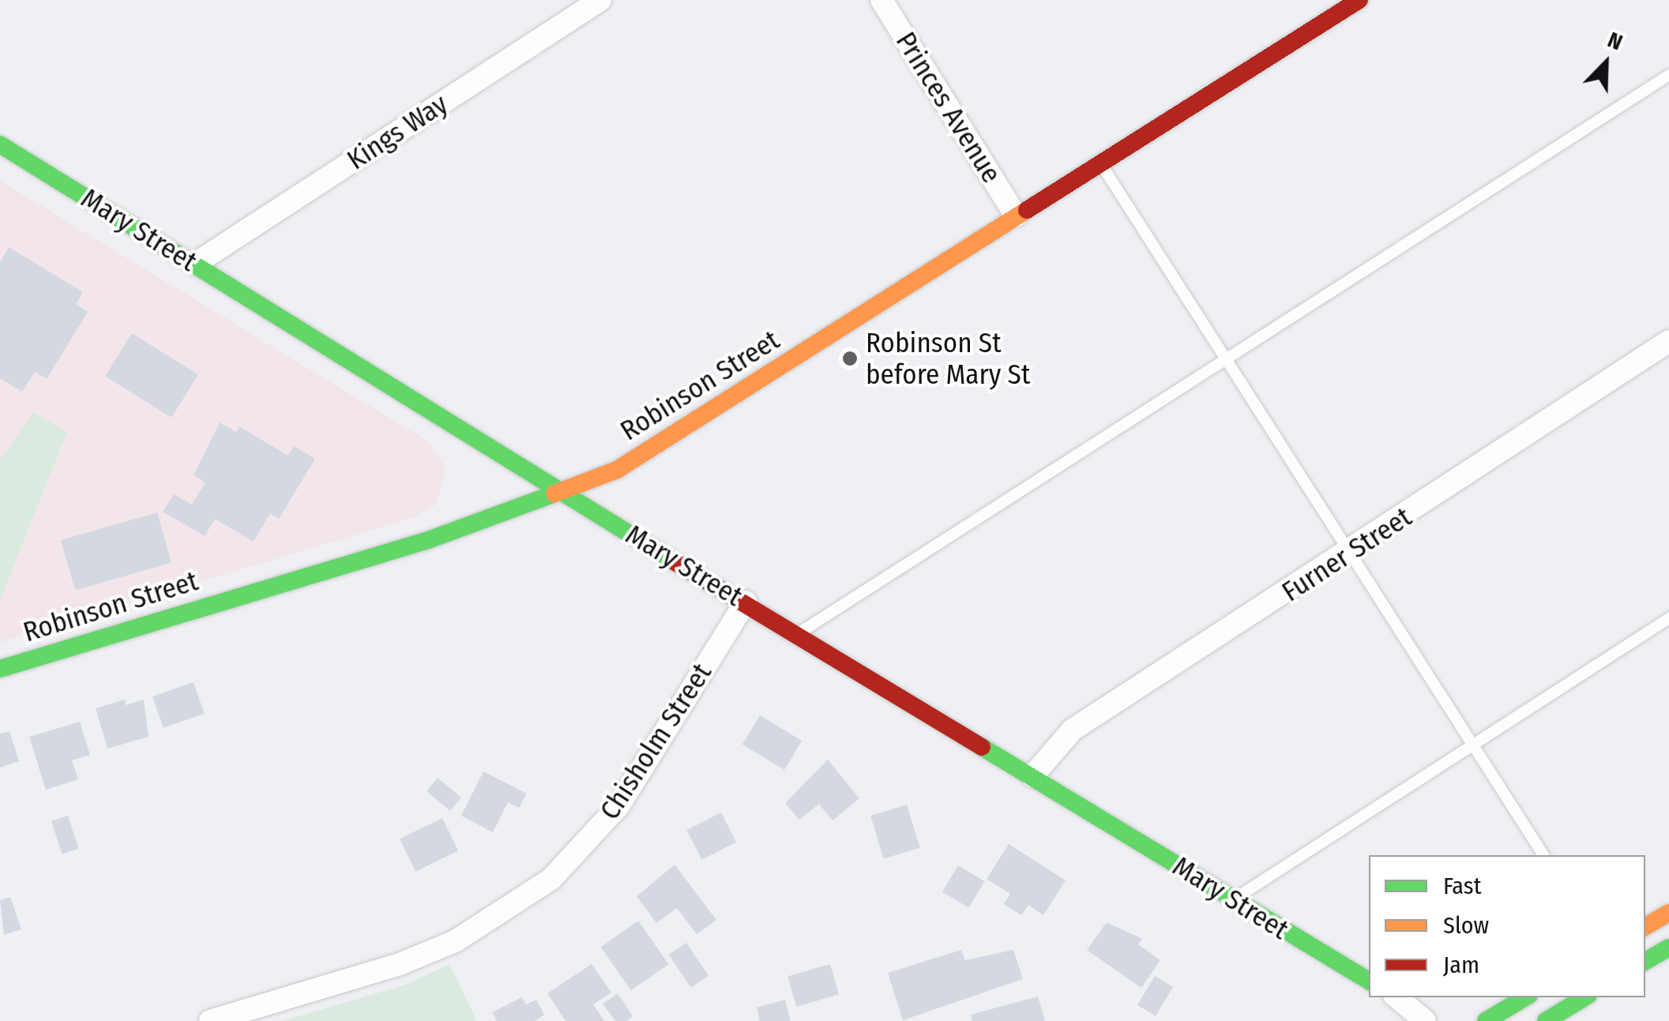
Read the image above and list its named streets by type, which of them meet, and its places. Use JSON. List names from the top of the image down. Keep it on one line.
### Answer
{"streets":{"street":["Princes Avenue","Kings Way","Mary Street","Robinson Street","Furner Street","Chisholm Street"]},"crossings":[["Princes Avenue","Robinson Street"],["Kings Way","Mary Street"],["Mary Street","Robinson Street"],["Mary Street","Furner Street"],["Mary Street","Chisholm Street"]],"places":["Robinson St before Mary St"],"legend":["Fast","Slow","Jam"],"north":"top right"}
